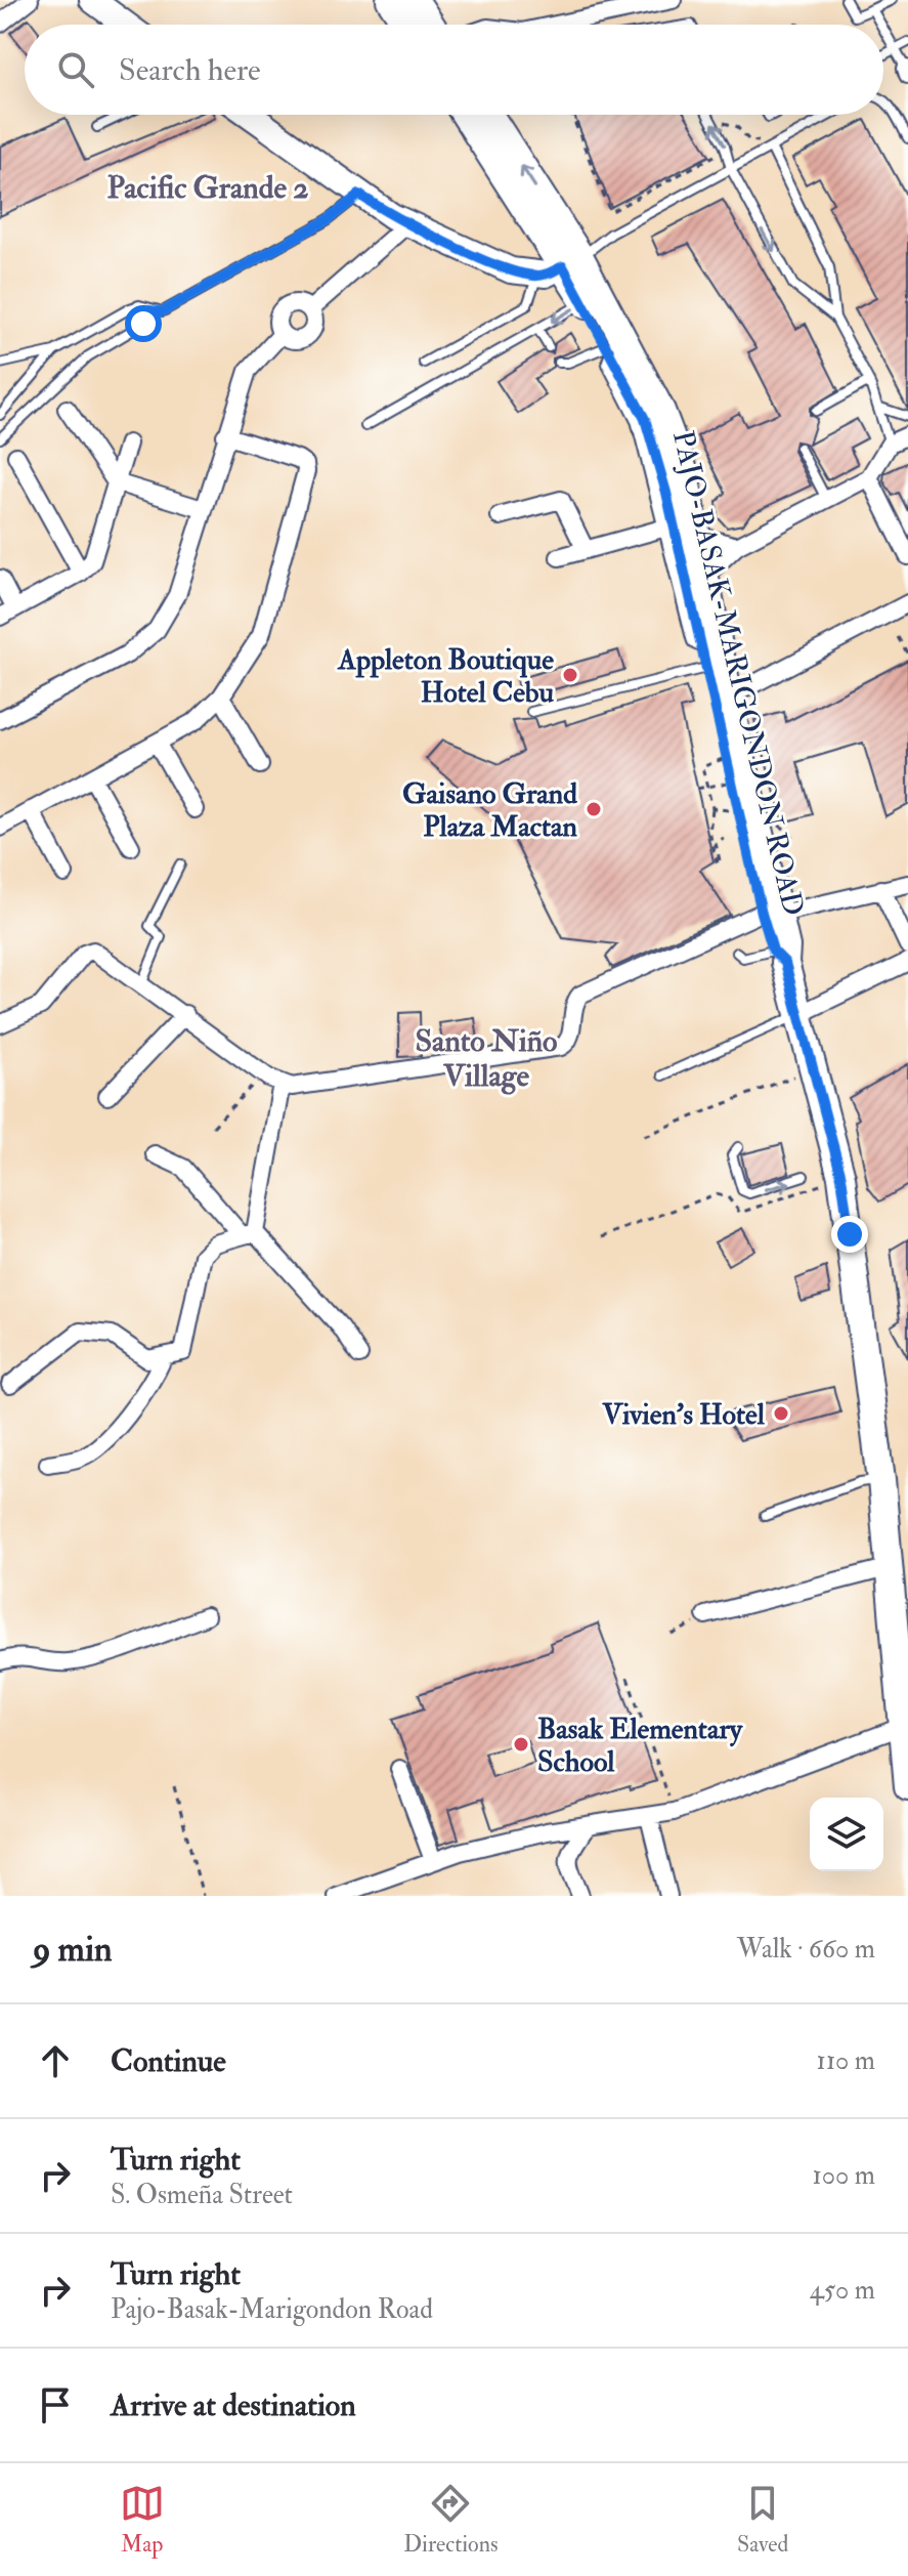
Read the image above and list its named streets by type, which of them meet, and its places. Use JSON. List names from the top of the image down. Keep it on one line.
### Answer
{"streets":{"main road":["PAJO-BASAK-MARIGONDON ROAD"]},"districts":["Pacific Grande 2","Santo Niño Village"],"places":["Appleton Boutique Hotel Cebu","Gaisano Grand Plaza Mactan","Vivien's Hotel","Basak Elementary School"],"page":{"search":"Search here","heading":["9 min","Walk · 660 m"],"list":[["Continue","110 m"],["Turn right","S. Osmeña Street","100 m"],["Turn right","Pajo-Basak-Marigondon Road","450 m"],"Arrive at destination"],"nav":["Map","Directions","Saved"]}}
